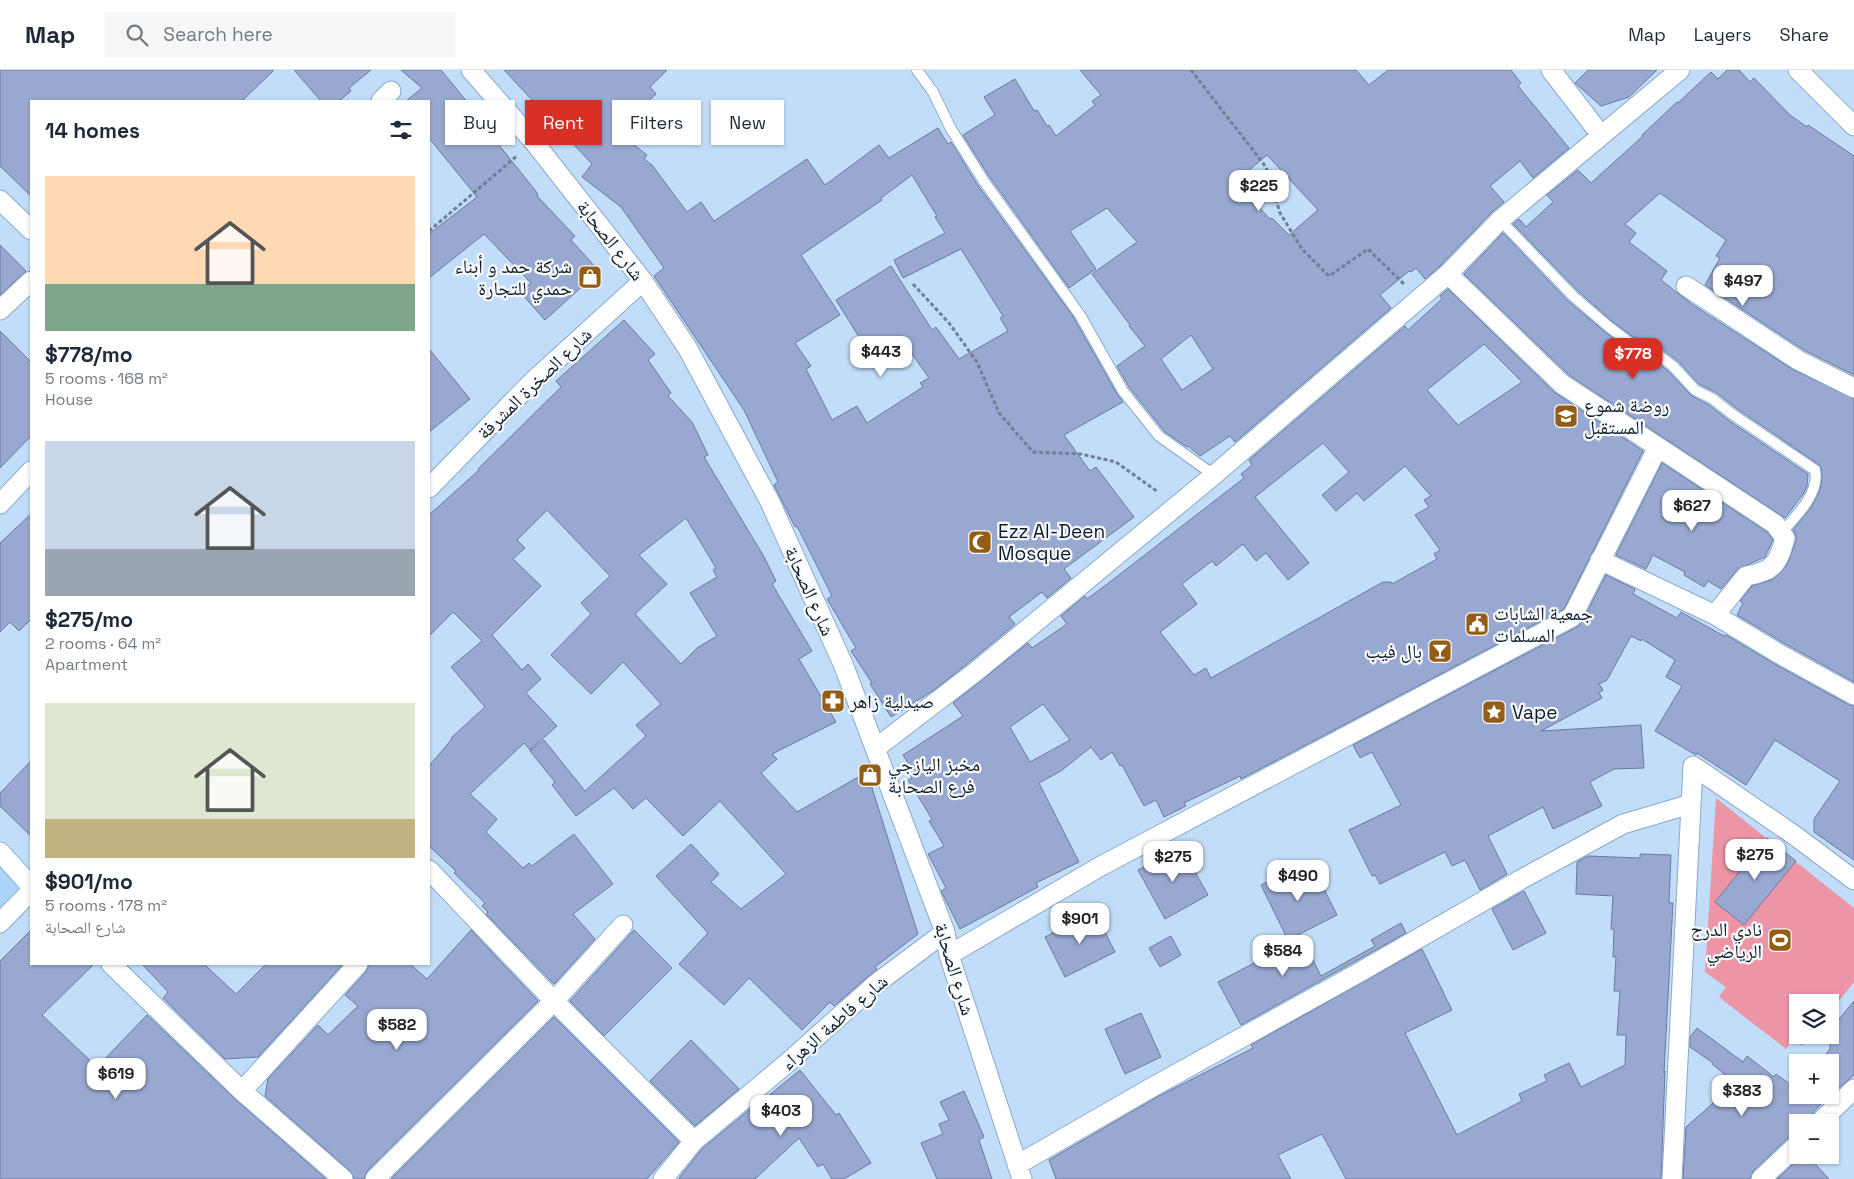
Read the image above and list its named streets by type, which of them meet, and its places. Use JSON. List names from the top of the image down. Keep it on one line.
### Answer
{"streets":{"street":["شارع الصحابة","شارع الصخرة المشرفة","شارع فاطمة الزهراء"]},"crossings":[["شارع الصحابة","شارع الصخرة المشرفة"],["شارع الصحابة","شارع فاطمة الزهراء"]],"places":{"shop":["شركة حمد و أبناء حمدي للتجارة","مخبز اليازجي فرع الصحابة"],"school or university":["روضة شموع المستقبل"],"mosque":["Ezz Al-Deen Mosque"],"public building":["جمعية الشابات المسلمات"],"bar":["بال فيب"],"pharmacy":["صيدلية زاهر"],"place":["Vape"],"sports":["نادي الدرج الرياضي"]},"page":{"header":"Map","search":"Search here","nav":["Map","Layers","Share"],"chip":["Buy","Rent","Filters","New"],"heading":"14 homes","list":[{"name":"$778/mo","note":"5 rooms · 168 m² · House"},{"name":"$275/mo","note":"2 rooms · 64 m² · Apartment"},{"name":"$901/mo","note":"5 rooms · 178 m² · شارع الصحابة"}],"price":["$225","$497","$443","$778","$627","$275","$275","$490","$901","$584","$582","$619","$383","$403"],"map_buttons":["+","−"]}}
